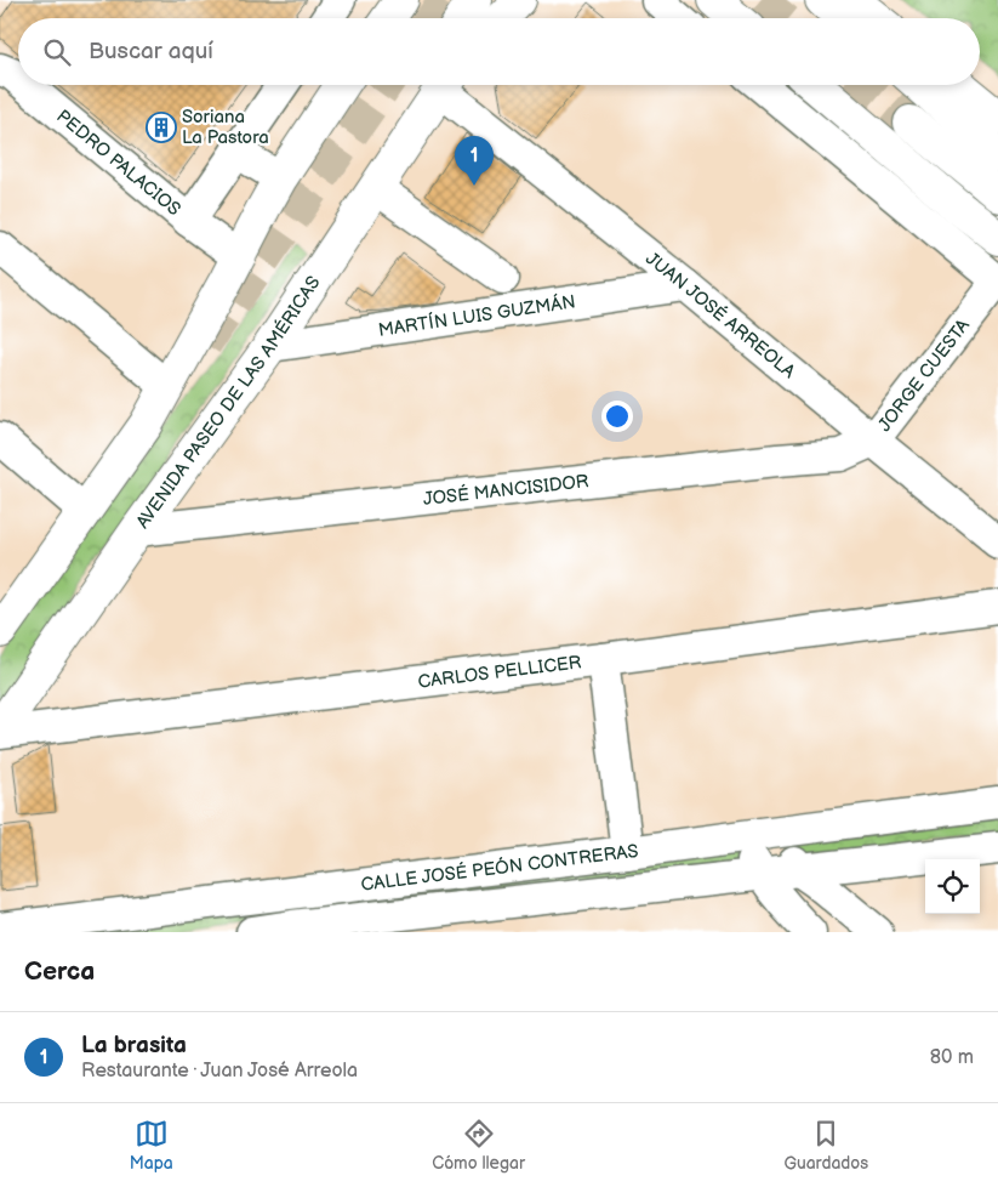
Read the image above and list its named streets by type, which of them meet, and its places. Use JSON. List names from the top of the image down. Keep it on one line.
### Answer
{"streets":{"main road":["AVENIDA PASEO DE LAS AMÉRICAS"],"street":["PEDRO PALACIOS","MARTÍN LUIS GUZMÁN","JUAN JOSÉ ARREOLA","JORGE CUESTA","JOSÉ MANCISIDOR","CARLOS PELLICER","CALLE JOSÉ PEÓN CONTRERAS"]},"crossings":[["MARTÍN LUIS GUZMÁN","JUAN JOSÉ ARREOLA"],["MARTÍN LUIS GUZMÁN","AVENIDA PASEO DE LAS AMÉRICAS"],["JUAN JOSÉ ARREOLA","JORGE CUESTA"],["JUAN JOSÉ ARREOLA","JOSÉ MANCISIDOR"],["JORGE CUESTA","JOSÉ MANCISIDOR"],["AVENIDA PASEO DE LAS AMÉRICAS","JOSÉ MANCISIDOR"]],"places":{"building":["Soriana La Pastora"]},"page":{"search":"Buscar aquí","pins":"1","heading":"Cerca","list":[{"mark":"1","name":"La brasita","note":"Restaurante · Juan José Arreola","value":"80 m"}],"nav":["Mapa","Cómo llegar","Guardados"]}}
